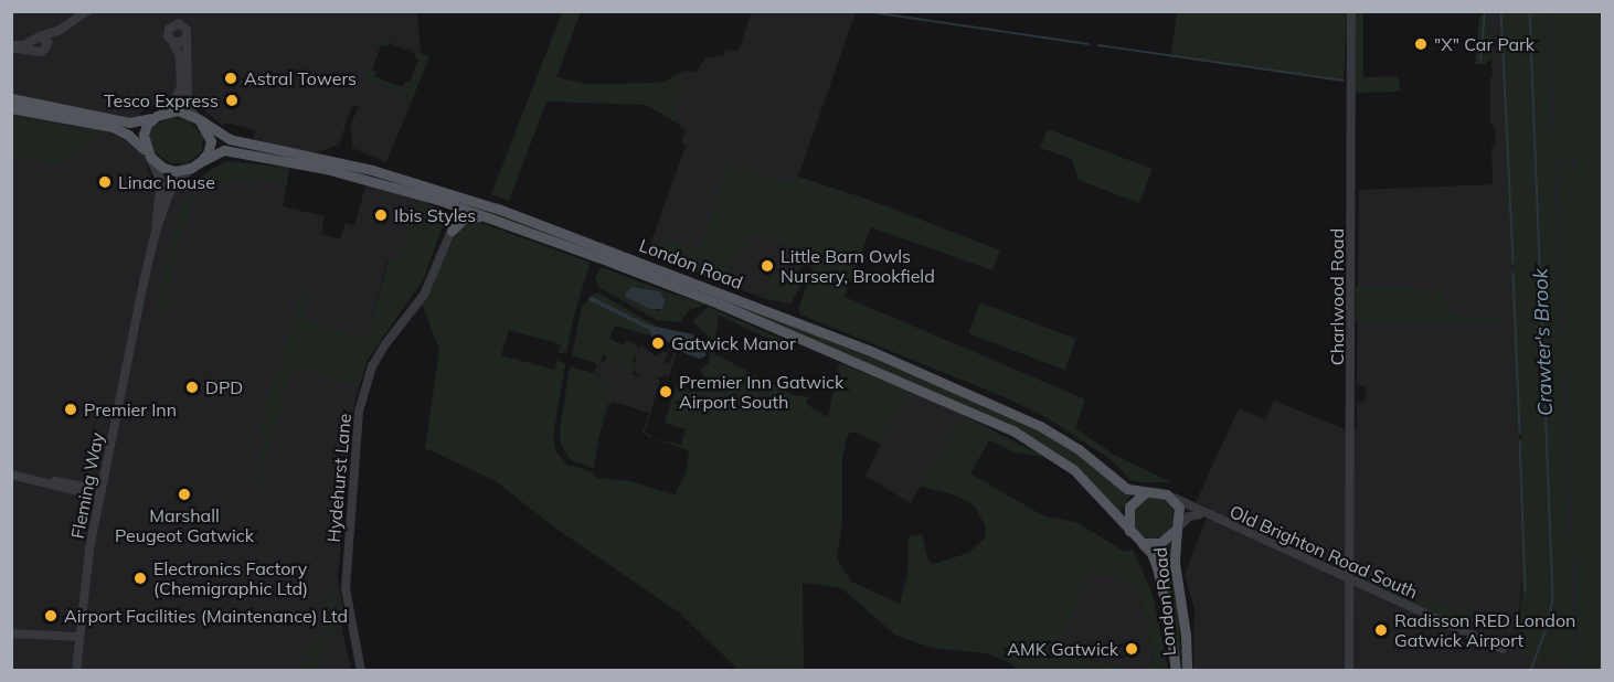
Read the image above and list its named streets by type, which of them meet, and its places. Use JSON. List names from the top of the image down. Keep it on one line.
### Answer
{"streets":{"main road":["London Road"],"street":["Charlwood Road","Hydehurst Lane","Fleming Way","Old Brighton Road South"]},"crossings":[["London Road","Fleming Way"],["London Road","Old Brighton Road South"],["Charlwood Road","Old Brighton Road South"]],"water":["Crawter's Brook"],"places":["\"X\" Car Park","Astral Towers","Tesco Express","Linac house","Ibis Styles","Little Barn Owls Nursery, Brookfield","Gatwick Manor","DPD","Premier Inn Gatwick Airport South","Premier Inn","Marshall Peugeot Gatwick","Electronics Factory (Chemigraphic Ltd)","Airport Facilities (Maintenance) Ltd","Radisson RED London Gatwick Airport","AMK Gatwick"]}
